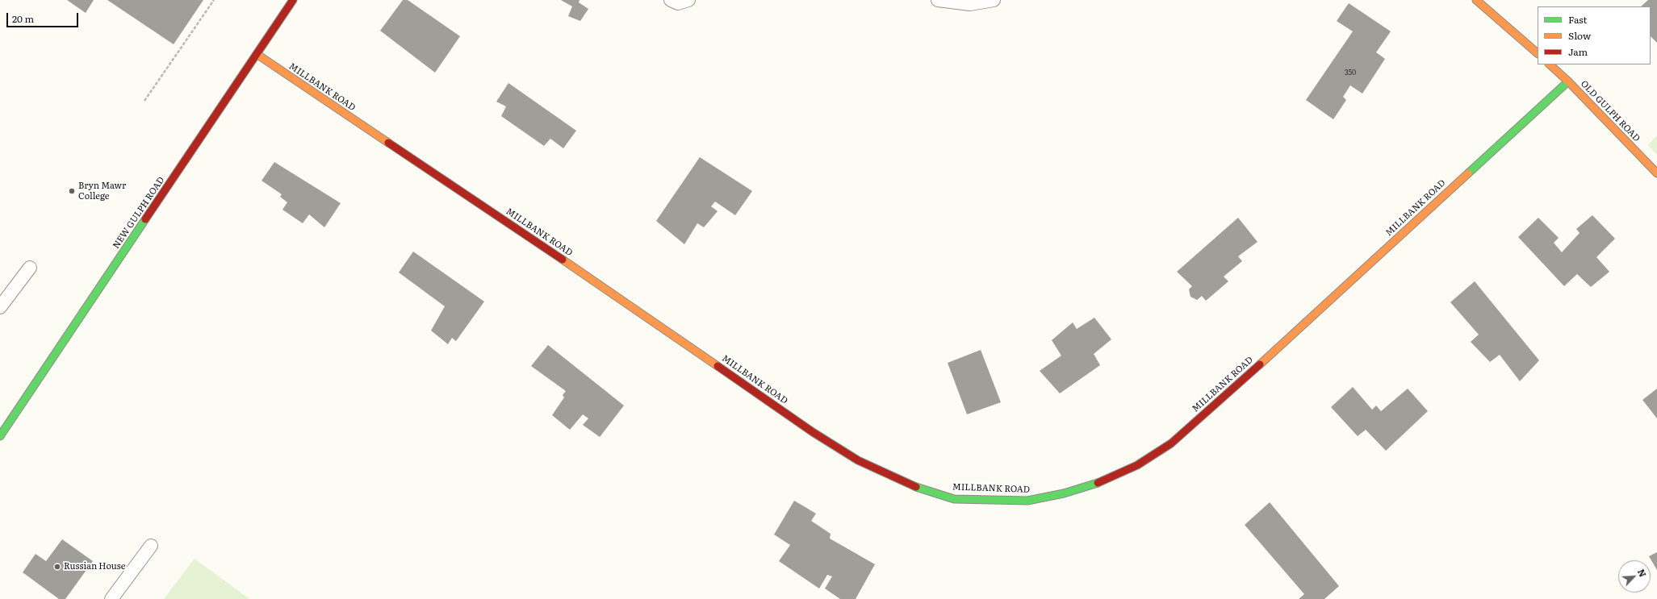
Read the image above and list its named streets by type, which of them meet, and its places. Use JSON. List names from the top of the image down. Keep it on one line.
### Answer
{"streets":{"street":["MILLBANK ROAD","OLD GULPH ROAD","NEW GULPH ROAD"]},"crossings":[["MILLBANK ROAD","OLD GULPH ROAD"],["MILLBANK ROAD","NEW GULPH ROAD"]],"places":["Bryn Mawr College","Russian House"],"house_numbers":["350"],"legend":["Fast","Slow","Jam"],"scale_bar":"20 m","north":"top right"}
